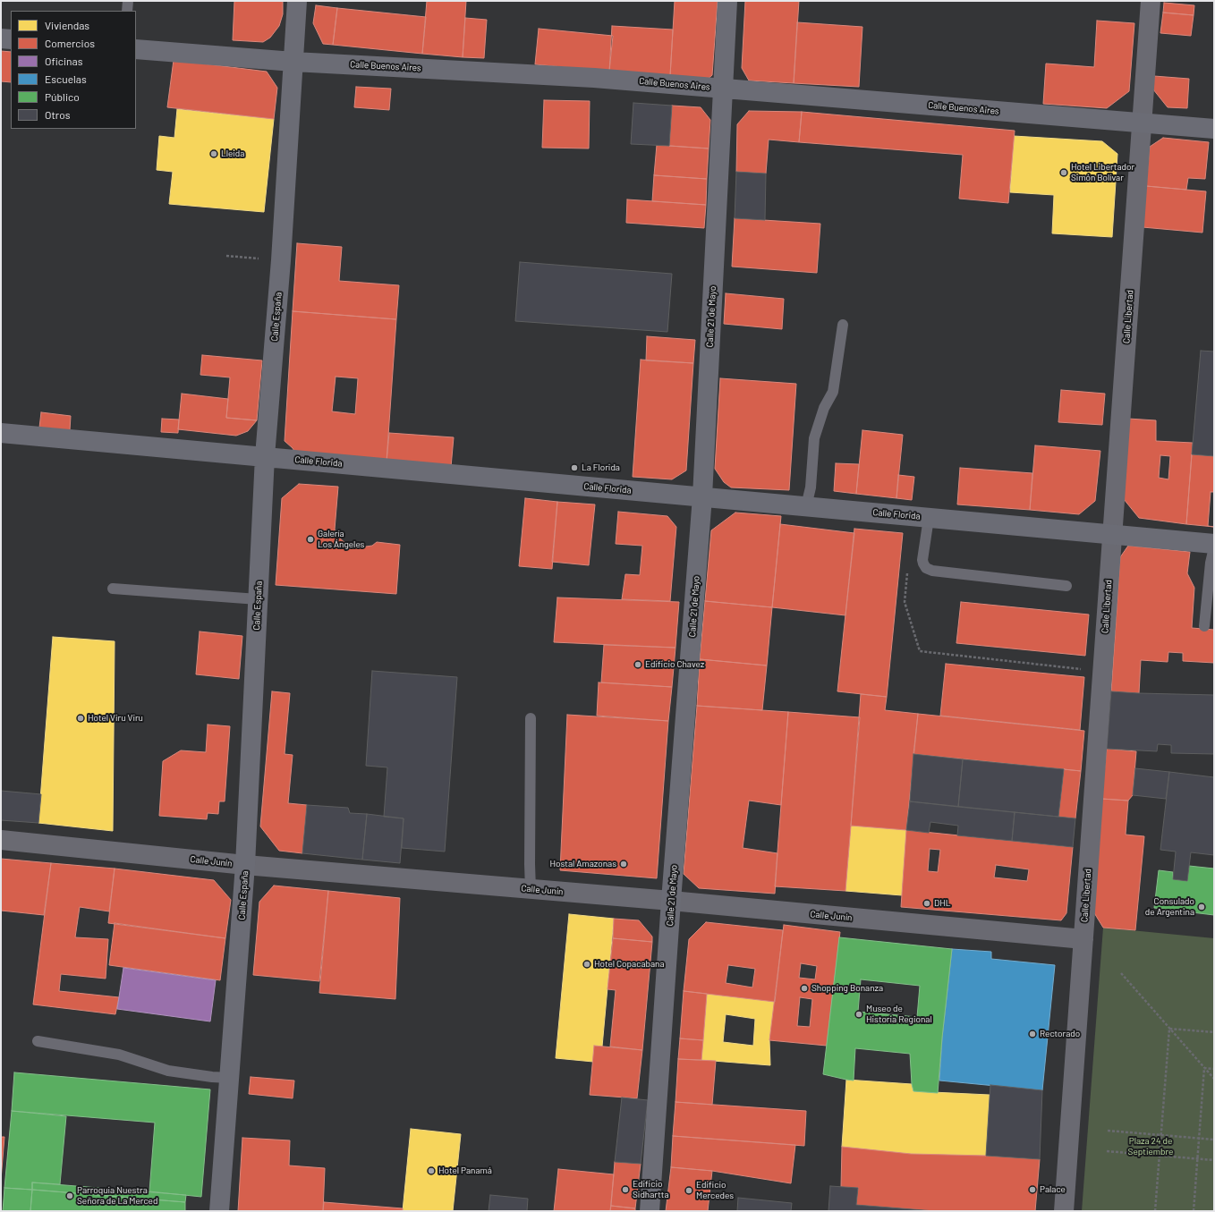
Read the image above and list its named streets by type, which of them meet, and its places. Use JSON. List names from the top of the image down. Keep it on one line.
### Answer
{"streets":{"street":["Calle Buenos Aires","Calle España","Calle 21 de Mayo","Calle Libertad","Calle Florida","Calle Junín"]},"crossings":[["Calle Buenos Aires","Calle España"],["Calle Buenos Aires","Calle 21 de Mayo"],["Calle Buenos Aires","Calle Libertad"],["Calle España","Calle Florida"],["Calle España","Calle Junín"],["Calle 21 de Mayo","Calle Florida"],["Calle 21 de Mayo","Calle Junín"],["Calle Libertad","Calle Florida"],["Calle Libertad","Calle Junín"]],"parks":["Plaza 24 de Septiembre"],"places":["Lleida","Hotel Libertador Simón Bolívar","La Florida","Galería Los Ángeles","Edificio Chavez","Hotel Viru Viru","Hostal Amazonas","DHL","Consulado de Argentina","Hotel Copacabana","Shopping Bonanza","Museo de Historia Regional","Rectorado","Hotel Panamá","Edificio Sidhartta","Palace","Edificio Mercedes","Parroquia Nuestra Señora de La Merced"],"legend":["Viviendas","Comercios","Oficinas","Escuelas","Público","Otros"]}
